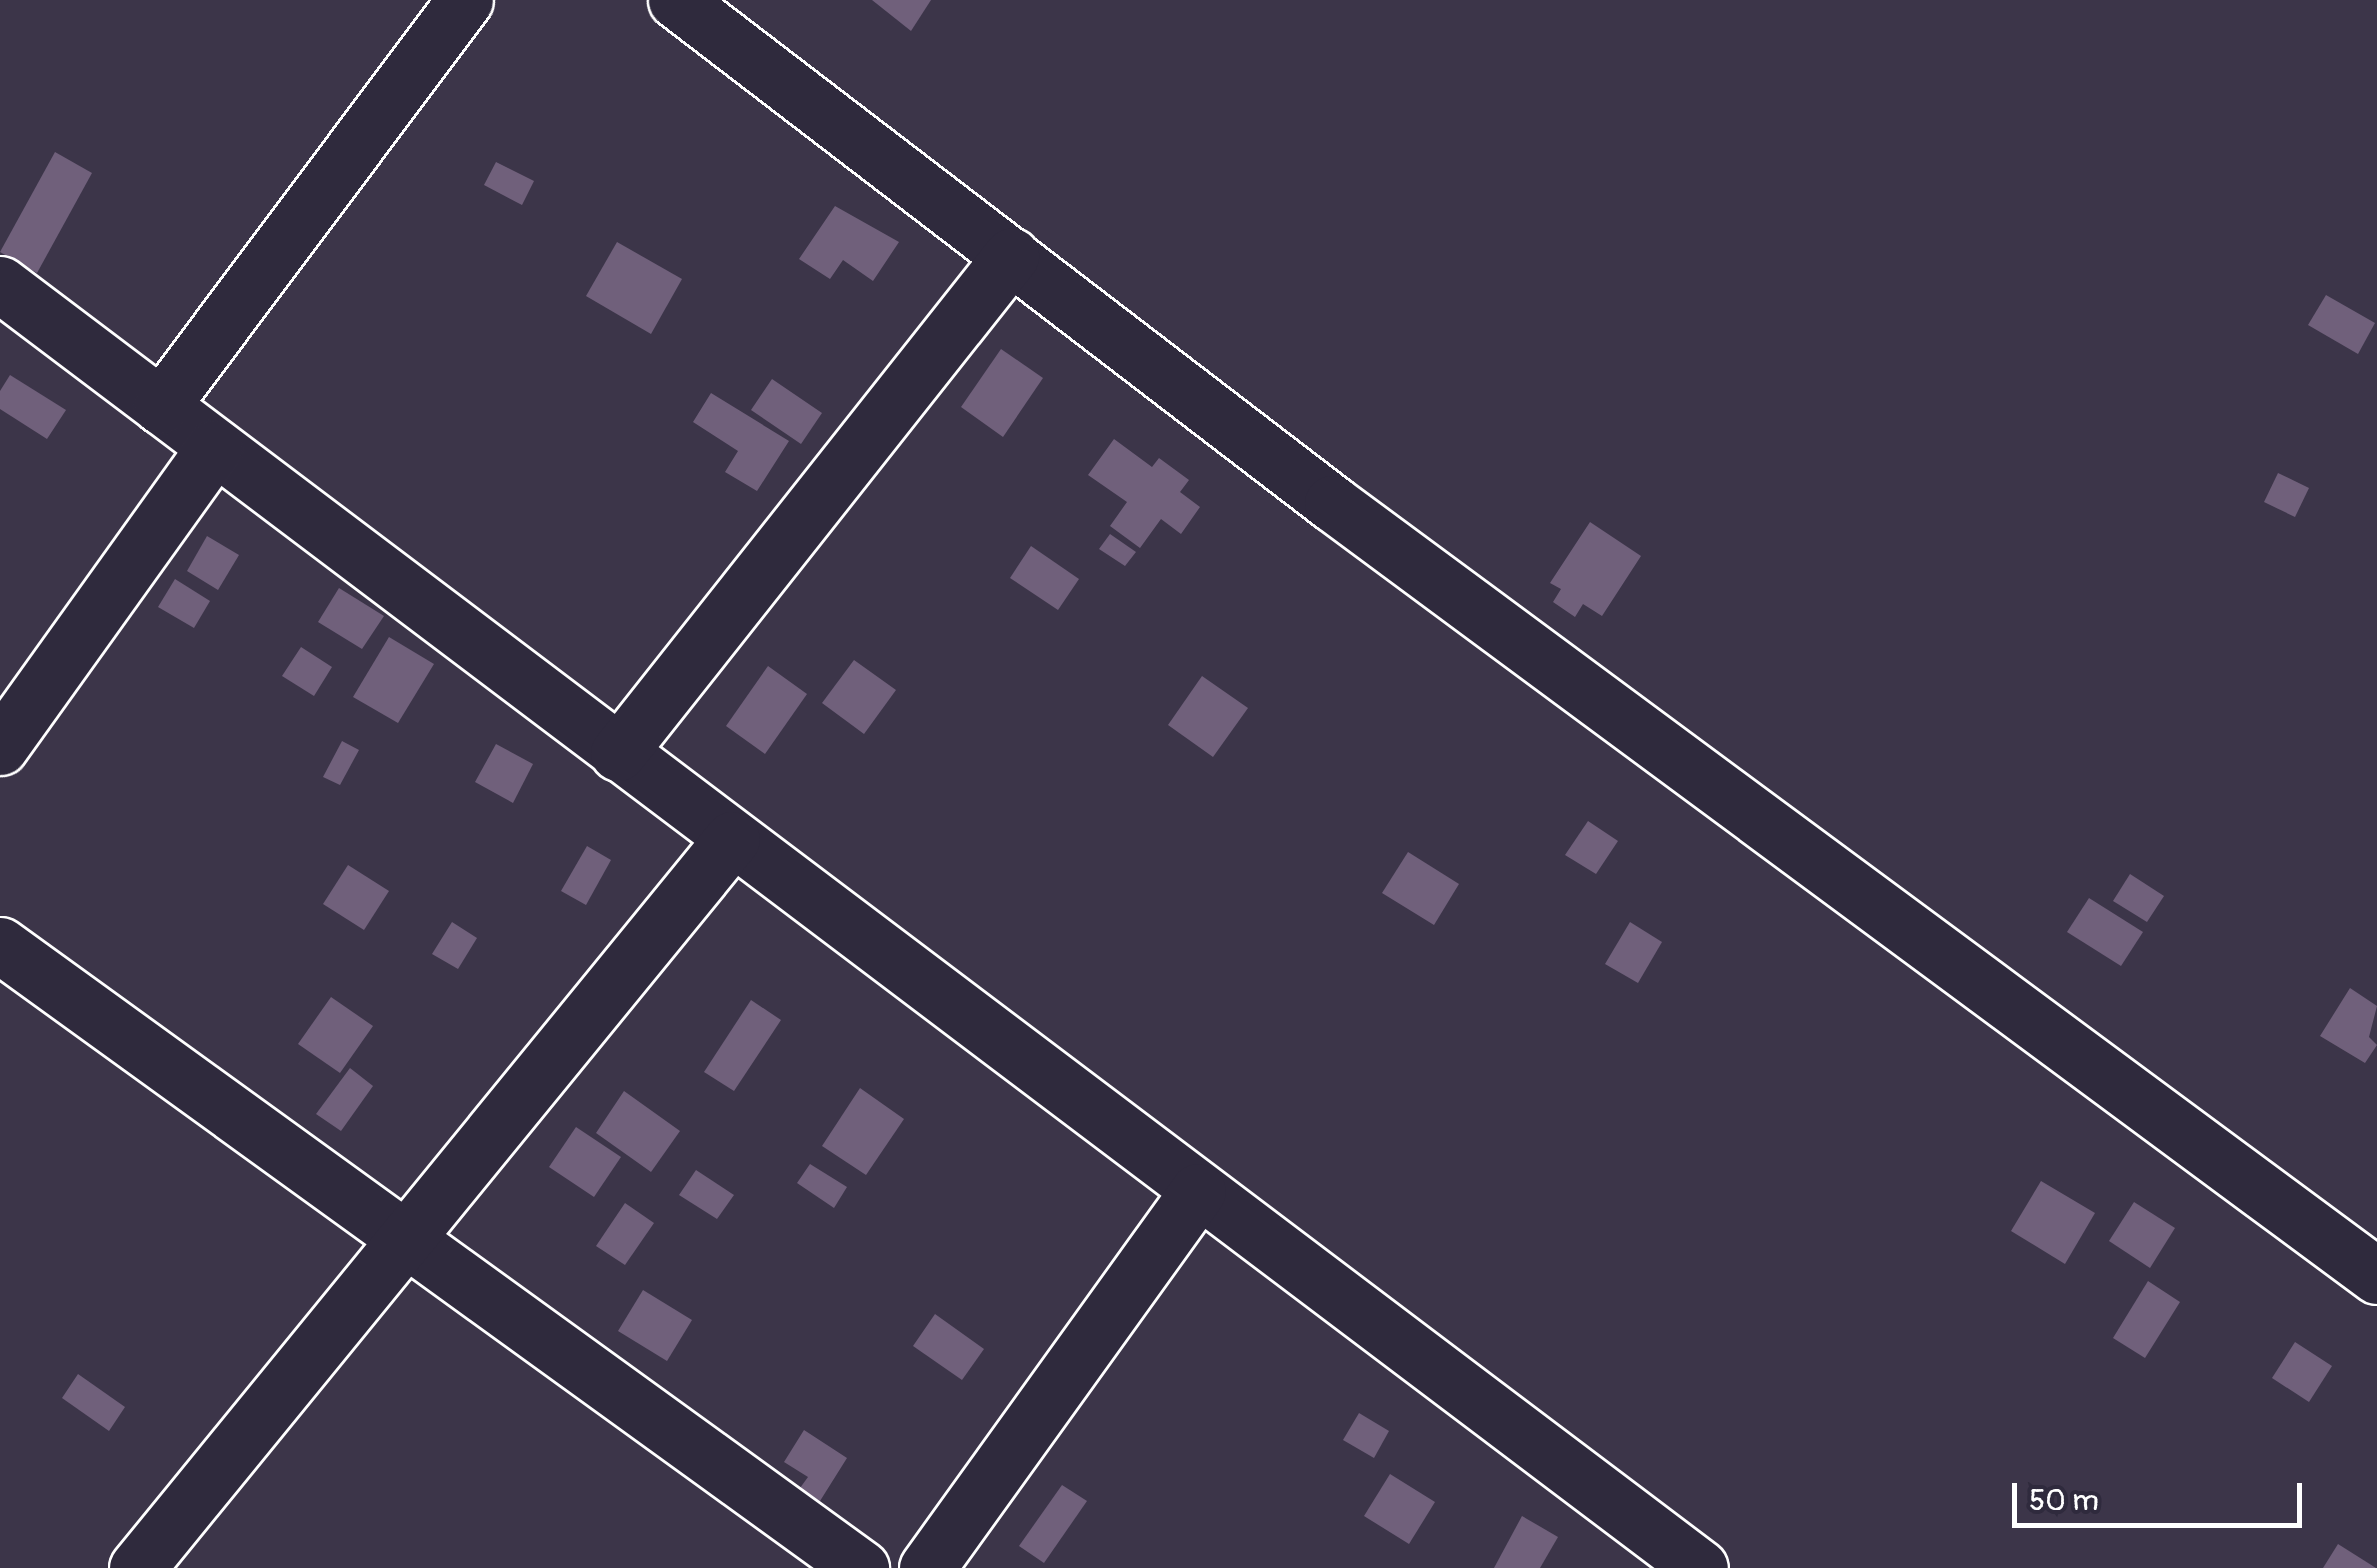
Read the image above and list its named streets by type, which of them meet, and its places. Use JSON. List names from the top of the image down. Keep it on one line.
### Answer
{"scale_bar":"50 m"}
